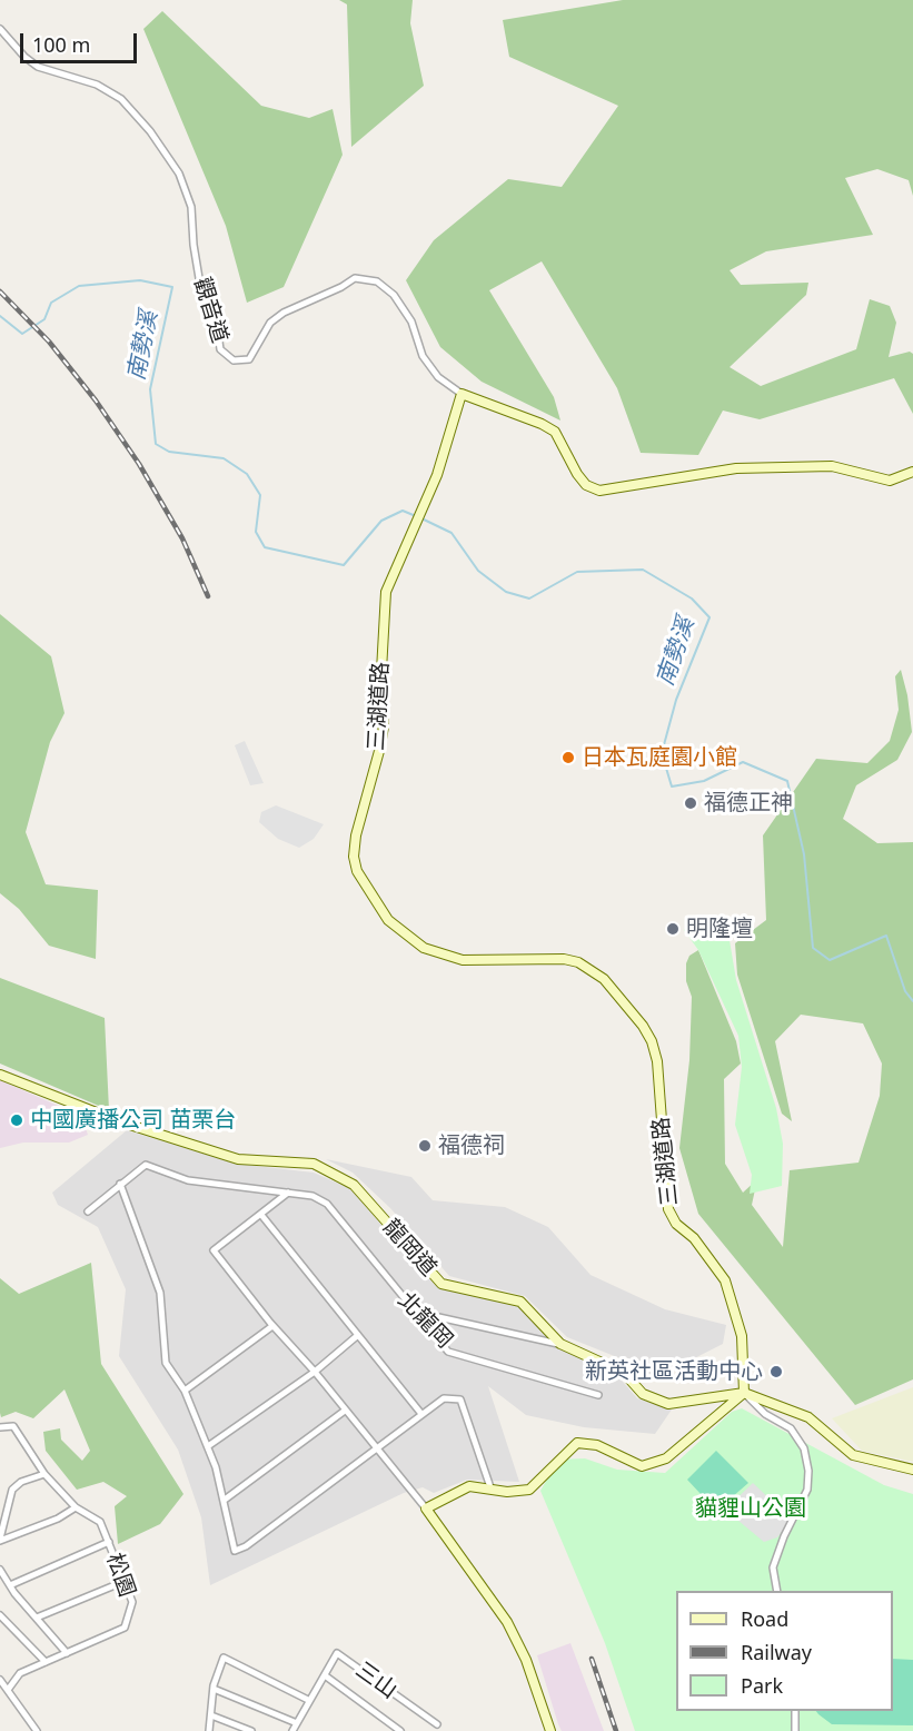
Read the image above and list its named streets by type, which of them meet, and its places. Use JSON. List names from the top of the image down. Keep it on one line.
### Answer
{"streets":{"street":["觀音道","三湖道路","龍岡道","北龍岡","松園","三山"]},"crossings":[["觀音道","三湖道路"],["三湖道路","龍岡道"]],"water":["南勢溪"],"parks":["貓貍山公園"],"places":["日本瓦庭園小館","福德正神","明隆壇","中國廣播公司 苗栗台","福德祠","新英社區活動中心"],"legend":["Road","Railway","Park"],"scale_bar":"100 m"}
